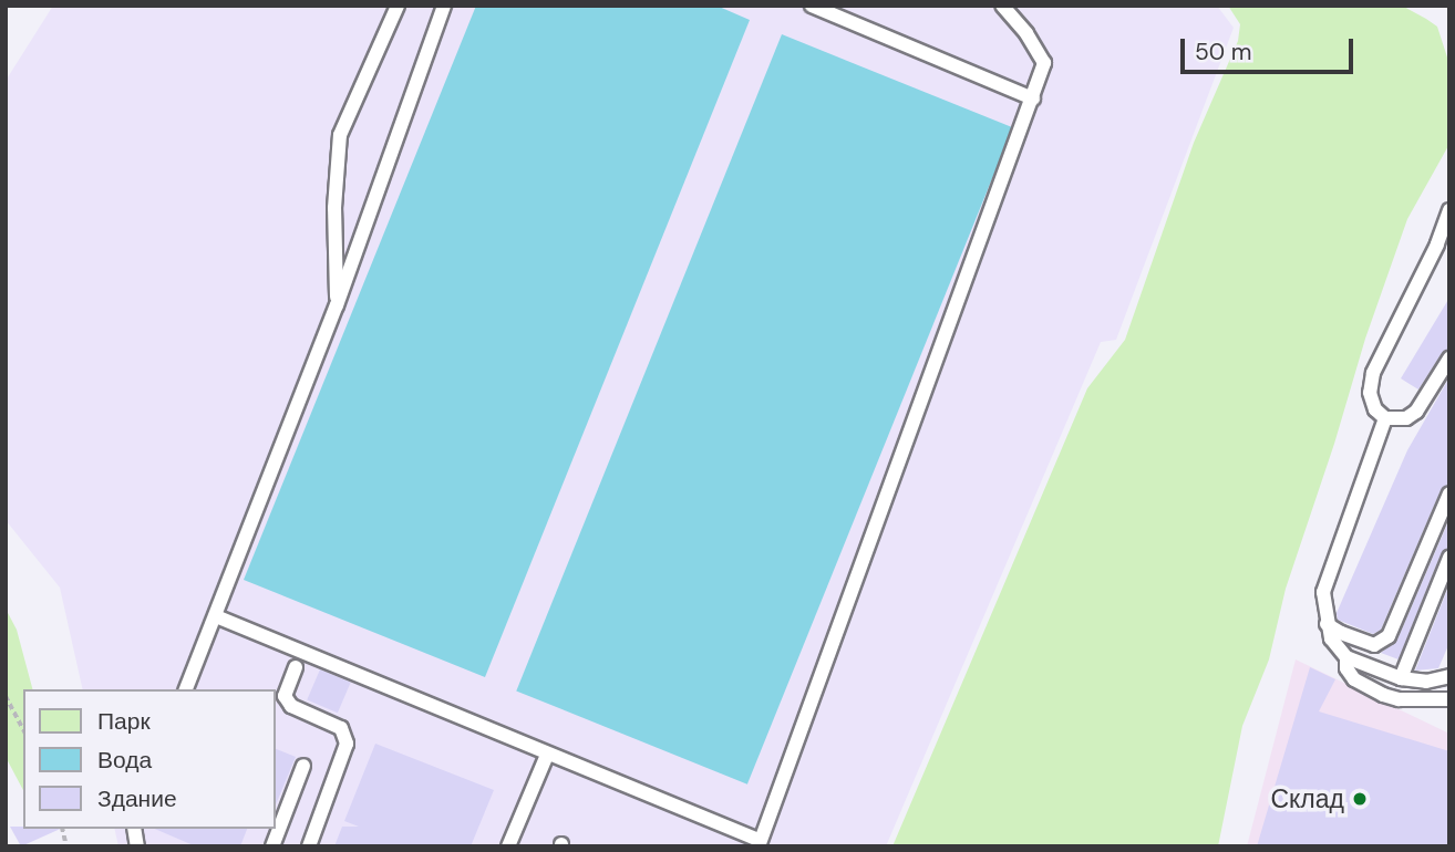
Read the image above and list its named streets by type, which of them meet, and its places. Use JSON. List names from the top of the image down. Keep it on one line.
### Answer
{"places":["Склад"],"legend":["Парк","Вода","Здание"],"scale_bar":"50 m"}
